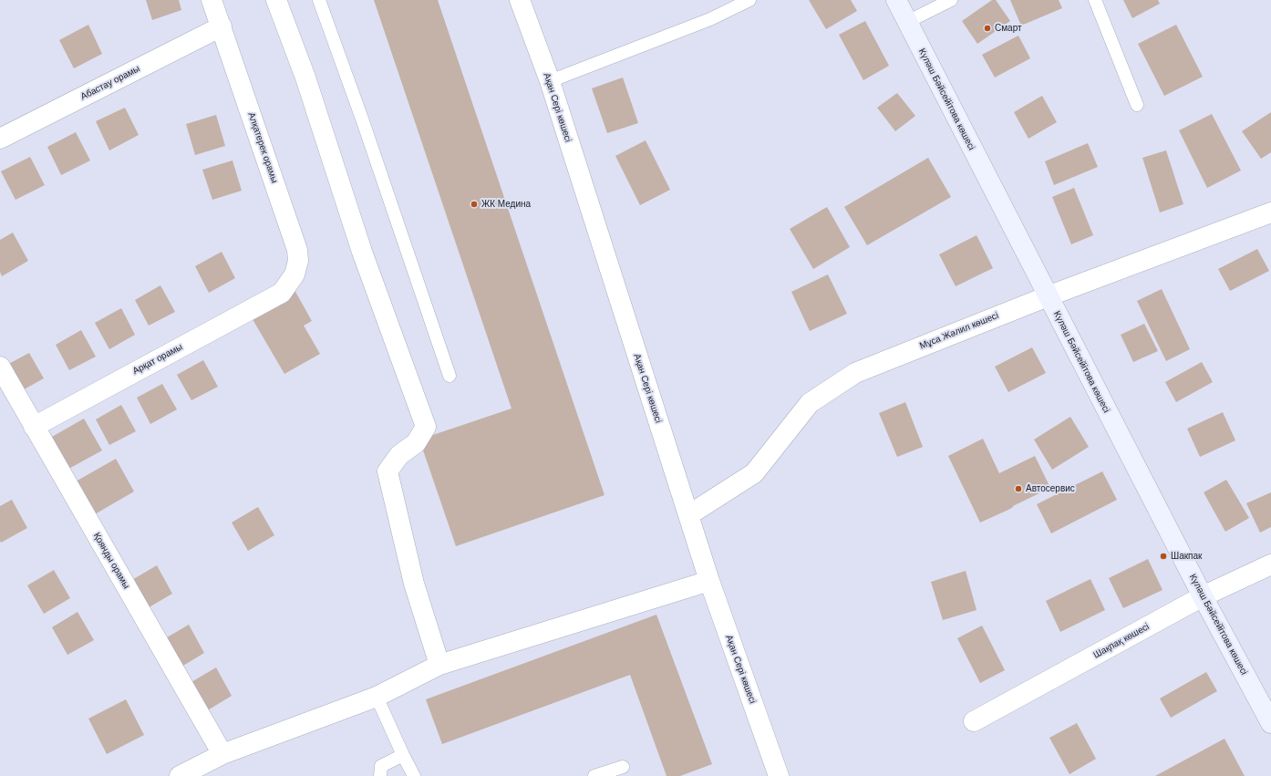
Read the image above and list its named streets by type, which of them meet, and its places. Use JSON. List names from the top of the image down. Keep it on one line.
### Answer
{"streets":{"street":["Абастау орамы","Күләш Бәйсейітова көшесі","Ақан Сері көшесі","Алқатерек орамы","Мұса Жәлил көшесі","Арқат орамы","Қоянды орамы","Шақпақ көшесі"]},"crossings":[["Абастау орамы","Алқатерек орамы"],["Күләш Бәйсейітова көшесі","Мұса Жәлил көшесі"],["Күләш Бәйсейітова көшесі","Шақпақ көшесі"],["Ақан Сері көшесі","Мұса Жәлил көшесі"],["Алқатерек орамы","Арқат орамы"],["Арқат орамы","Қоянды орамы"]],"places":["Смарт","ЖК Медина","Автосервис","Шакпак"]}
